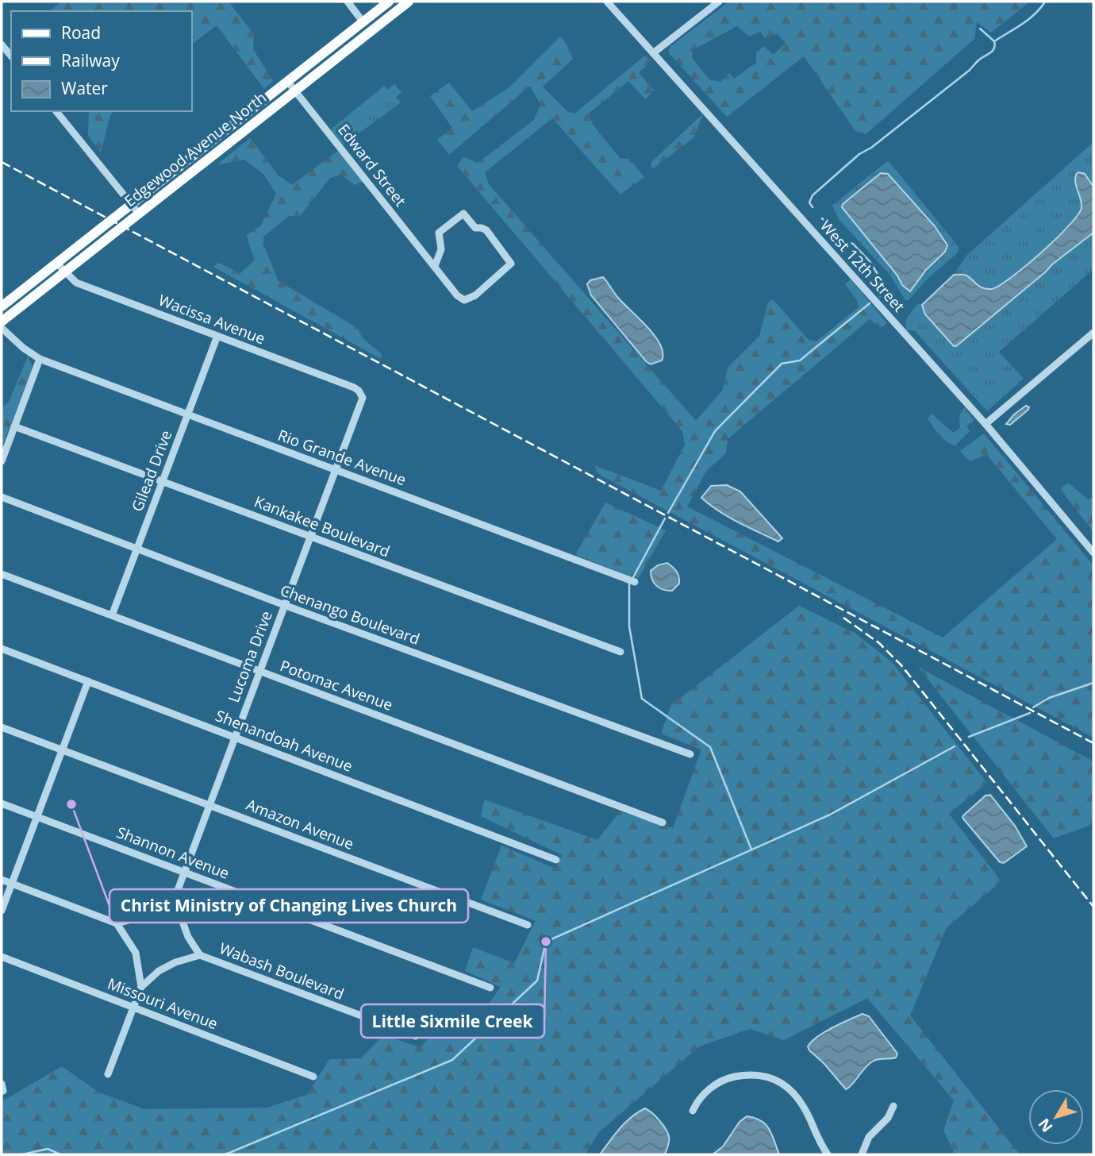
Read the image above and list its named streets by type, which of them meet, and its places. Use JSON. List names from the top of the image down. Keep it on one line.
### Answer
{"streets":{"main road":["Edgewood Avenue North"],"street":["Edward Street","West 12th Street","Wacissa Avenue","Rio Grande Avenue","Gilead Drive","Kankakee Boulevard","Chenango Boulevard","Lucoma Drive","Potomac Avenue","Shenandoah Avenue","Amazon Avenue","Shannon Avenue","Wabash Boulevard","Missouri Avenue"]},"crossings":[["Edgewood Avenue North","Edward Street"],["Edgewood Avenue North","Wacissa Avenue"],["Wacissa Avenue","Gilead Drive"],["Wacissa Avenue","Lucoma Drive"],["Rio Grande Avenue","Gilead Drive"],["Rio Grande Avenue","Lucoma Drive"],["Gilead Drive","Kankakee Boulevard"],["Gilead Drive","Chenango Boulevard"],["Gilead Drive","Potomac Avenue"],["Kankakee Boulevard","Lucoma Drive"],["Chenango Boulevard","Lucoma Drive"],["Lucoma Drive","Potomac Avenue"],["Lucoma Drive","Shenandoah Avenue"],["Lucoma Drive","Amazon Avenue"],["Lucoma Drive","Shannon Avenue"]],"places":["Christ Ministry of Changing Lives Church","Little Sixmile Creek"],"legend":["Road","Railway","Water"],"north":"bottom left"}
